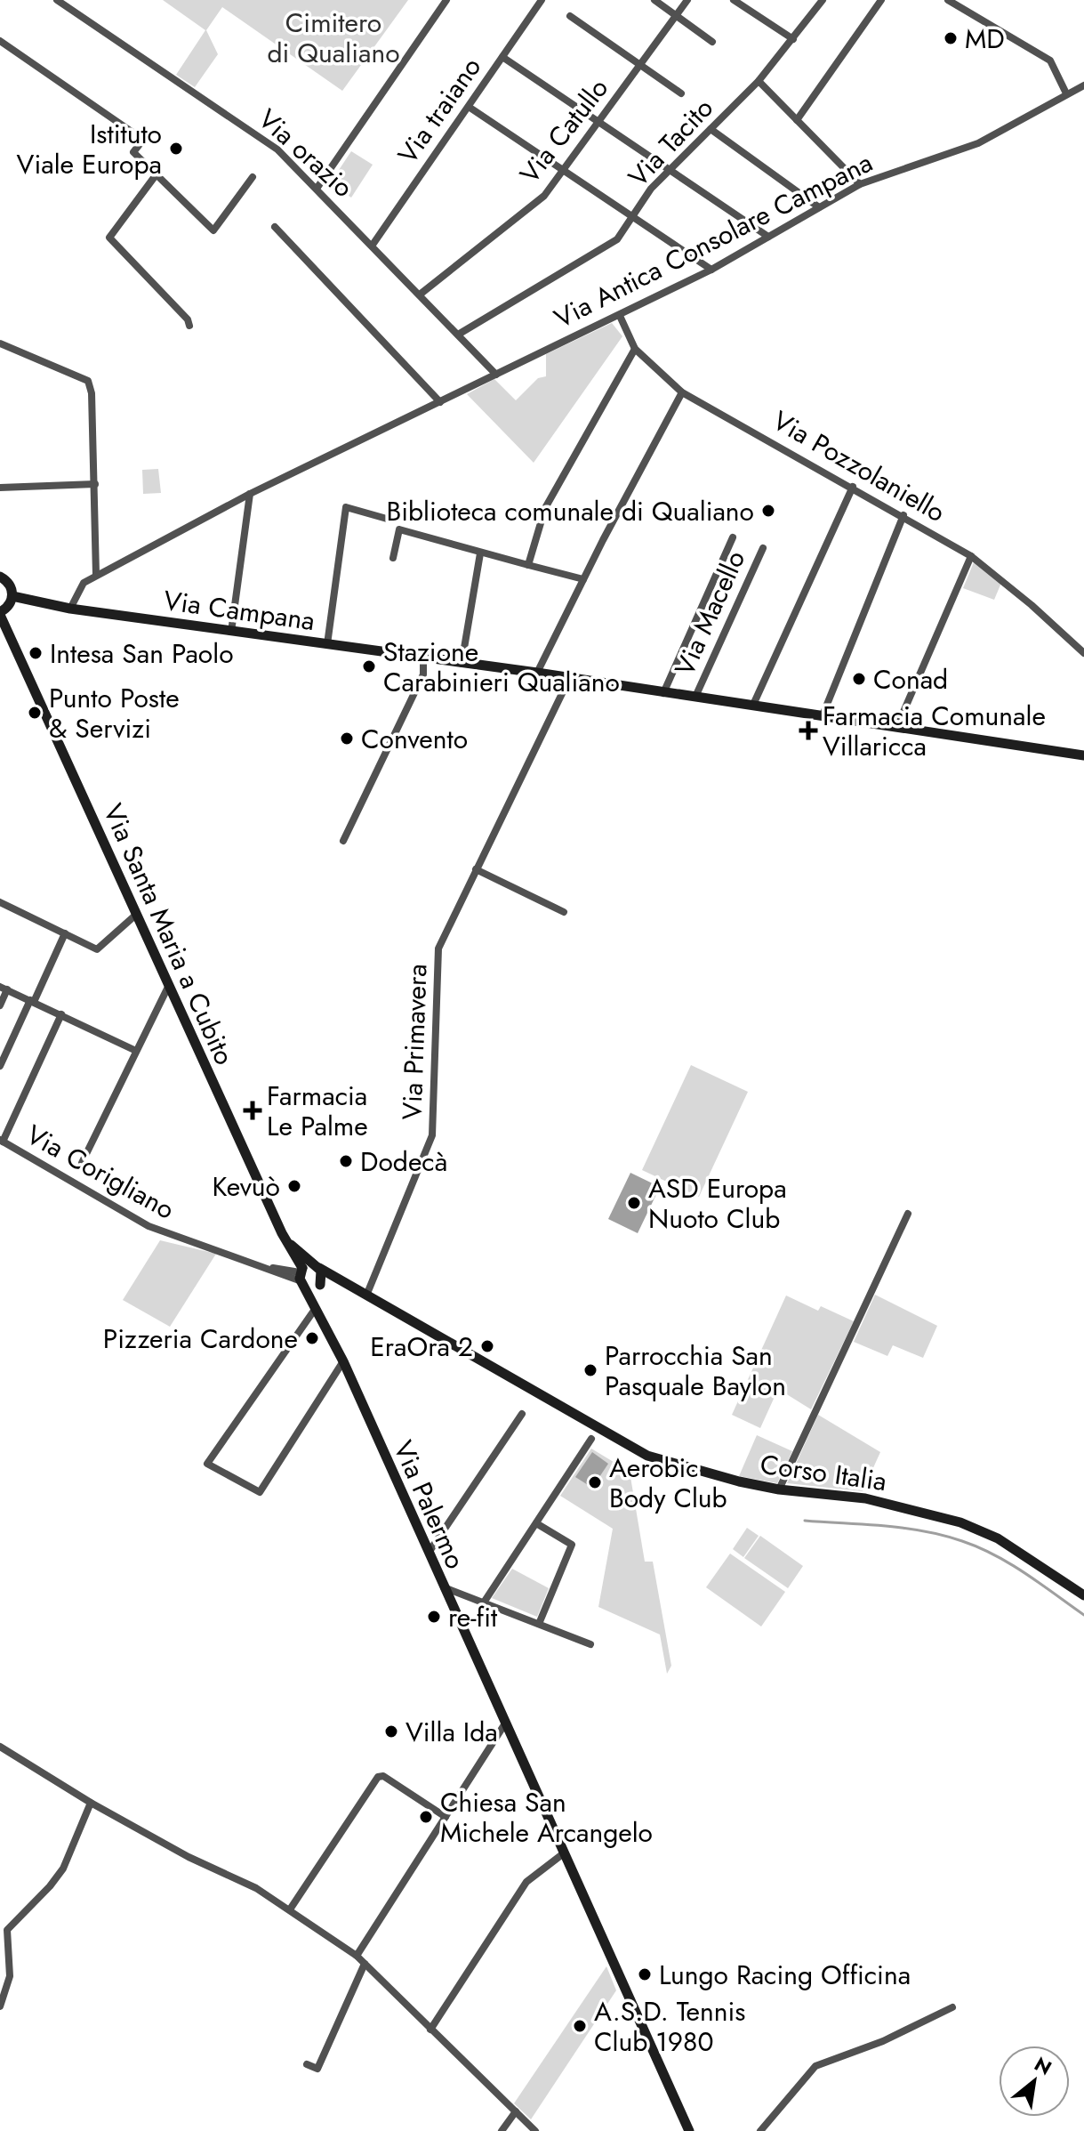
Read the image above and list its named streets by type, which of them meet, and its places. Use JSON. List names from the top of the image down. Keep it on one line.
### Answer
{"streets":{"main road":["Via Campana","Via Santa Maria a Cubito","Corso Italia","Via Palermo"],"street":["Via traiano","Via Catullo","Via Tacito","Via orazio","Via Antica Consolare Campana","Via Pozzolaniello","Via Macello","Via Primavera","Via Corigliano"]},"crossings":[["Via traiano","Via orazio"],["Via Catullo","Via orazio"],["Via Tacito","Via orazio"],["Via orazio","Via Antica Consolare Campana"],["Via Antica Consolare Campana","Via Pozzolaniello"],["Via Campana","Via Macello"],["Via Campana","Via Primavera"],["Via Santa Maria a Cubito","Via Corigliano"],["Via Santa Maria a Cubito","Via Palermo"],["Via Primavera","Corso Italia"],["Via Corigliano","Via Palermo"]],"parks":["Cimitero di Qualiano"],"places":{"other":["MD","Istituto Viale Europa","Biblioteca comunale di Qualiano","Intesa San Paolo","Stazione Carabinieri Qualiano","Conad","Punto Poste & Servizi","Convento","Dodecà","Kevuò","ASD Europa Nuoto Club","Pizzeria Cardone","EraOra 2","Parrocchia San Pasquale Baylon","Aerobic Body Club","re-fit","Villa Ida","Chiesa San Michele Arcangelo","Lungo Racing Officina","A.S.D. Tennis Club 1980"],"health":["Farmacia Comunale Villaricca","Farmacia Le Palme"]},"north":"top right"}
